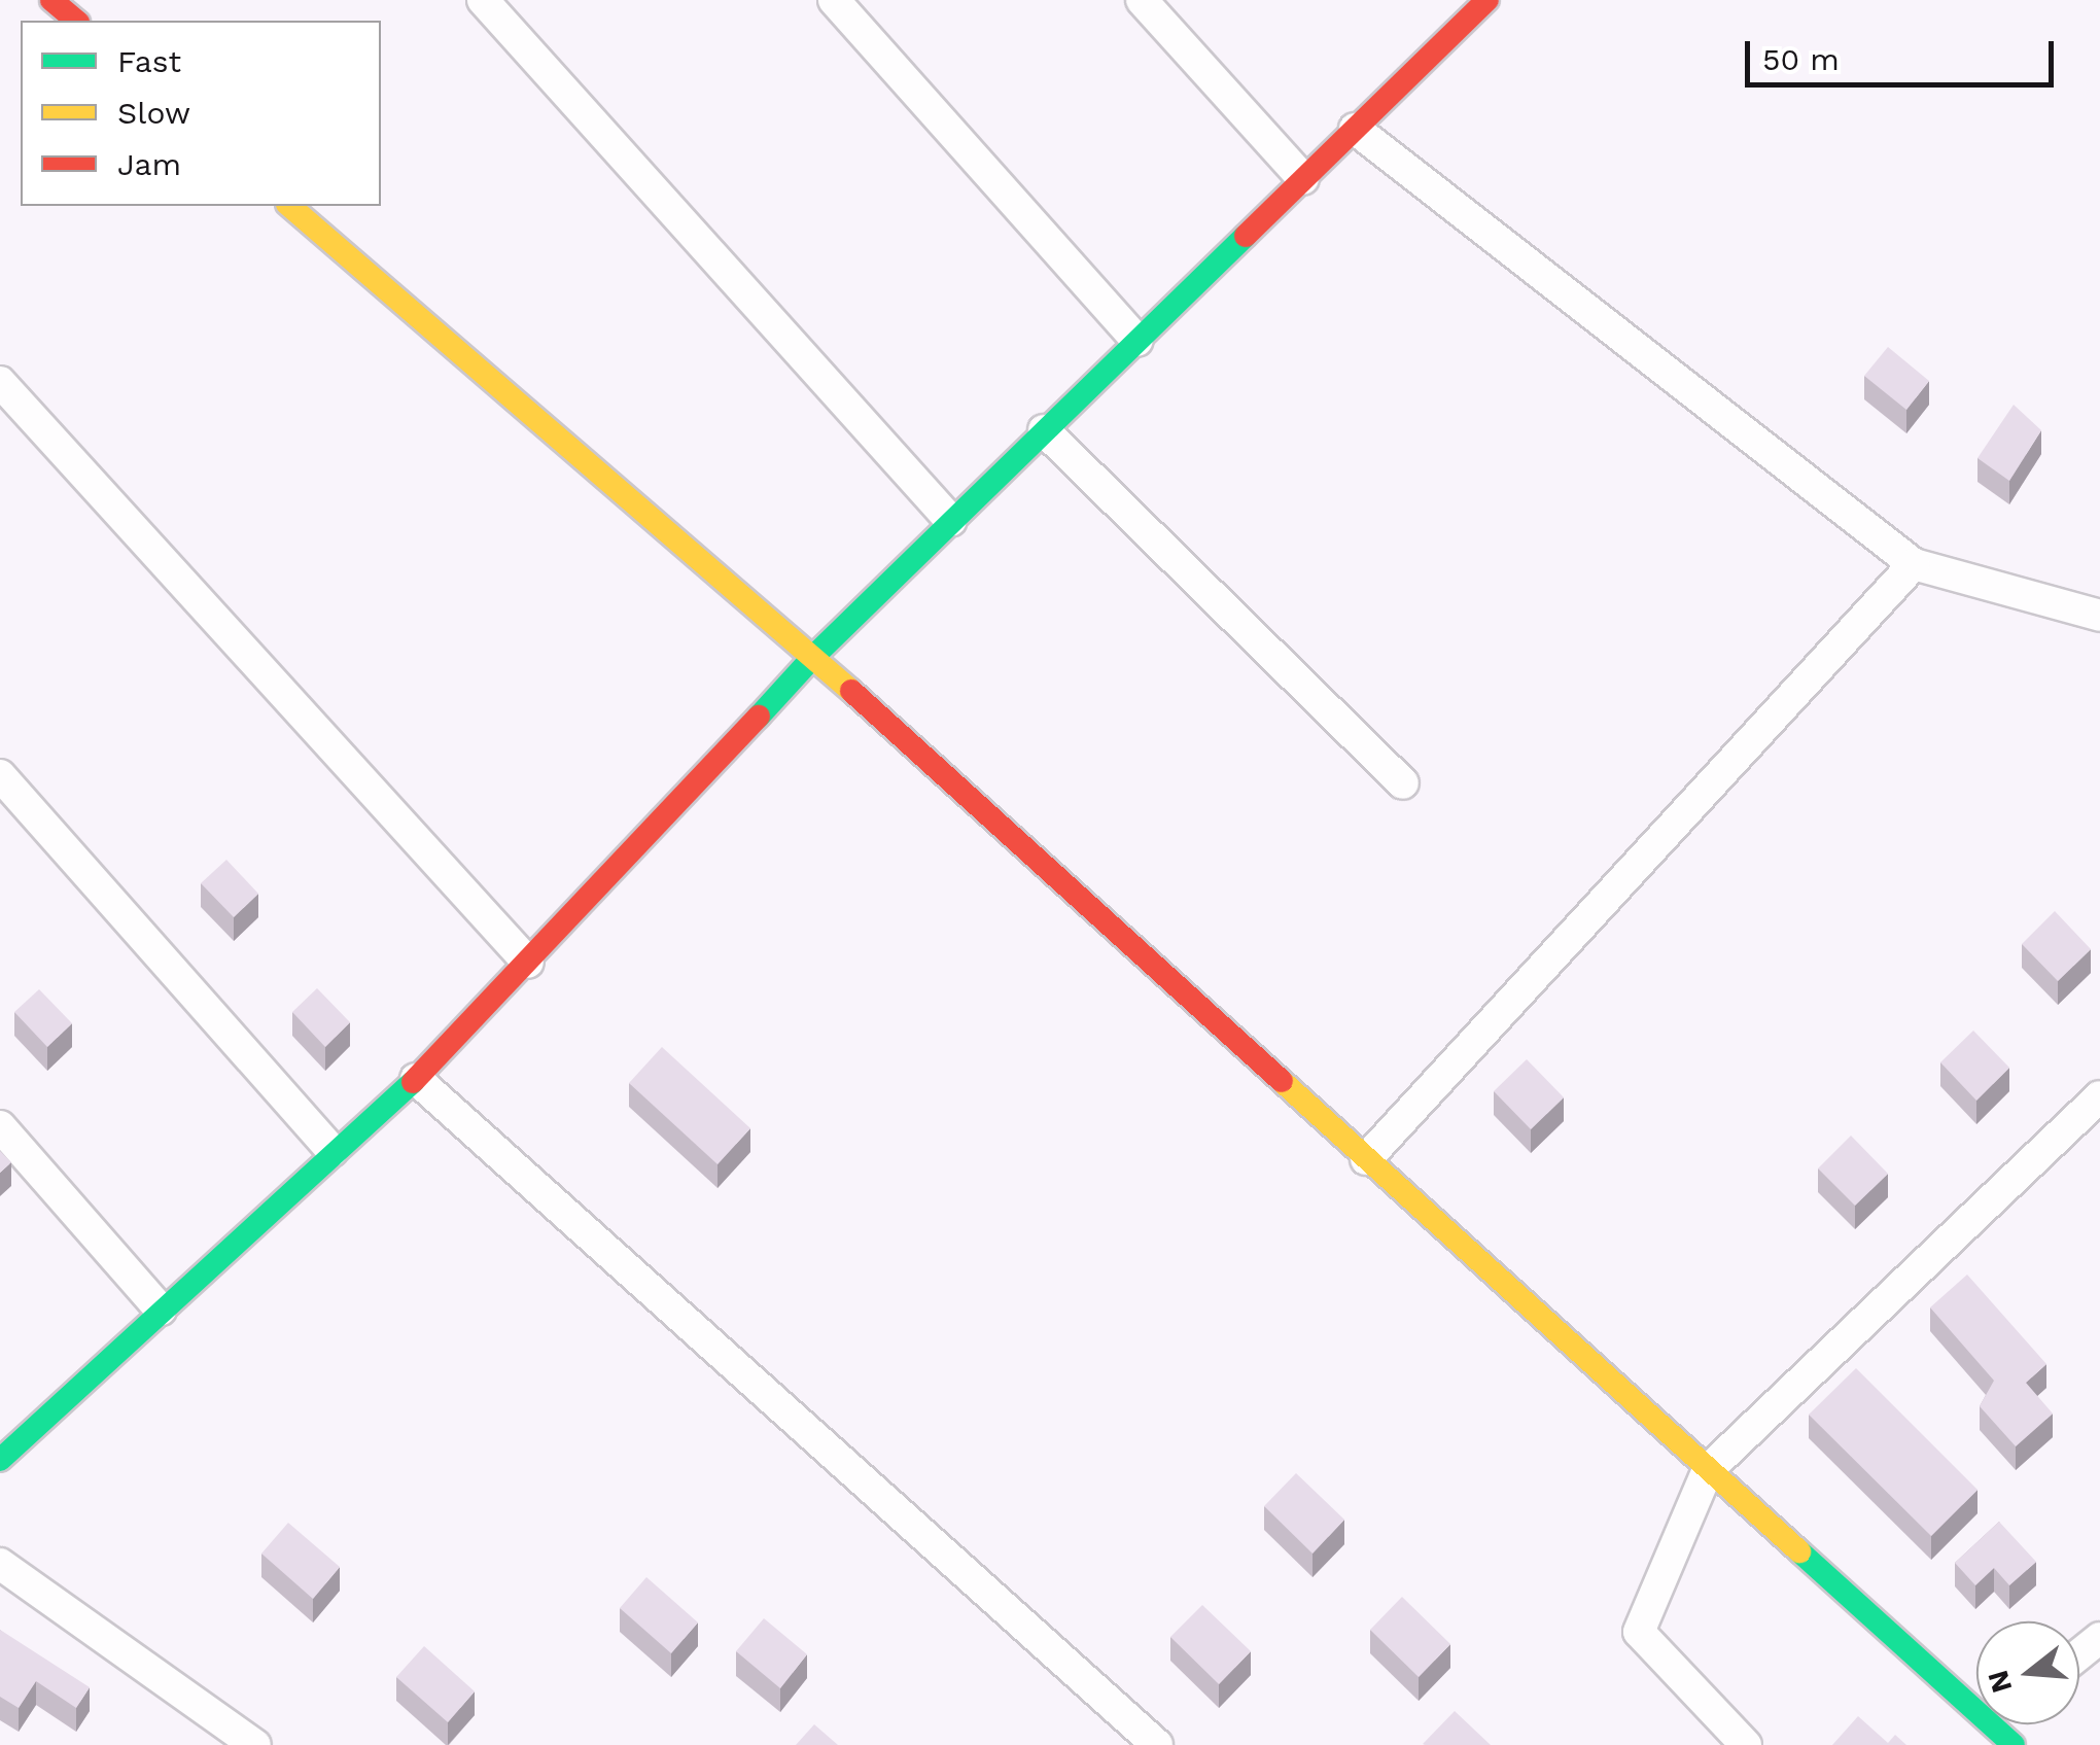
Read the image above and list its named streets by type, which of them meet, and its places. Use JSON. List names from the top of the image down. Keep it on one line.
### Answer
{"legend":["Fast","Slow","Jam"],"scale_bar":"50 m","north":"left"}
